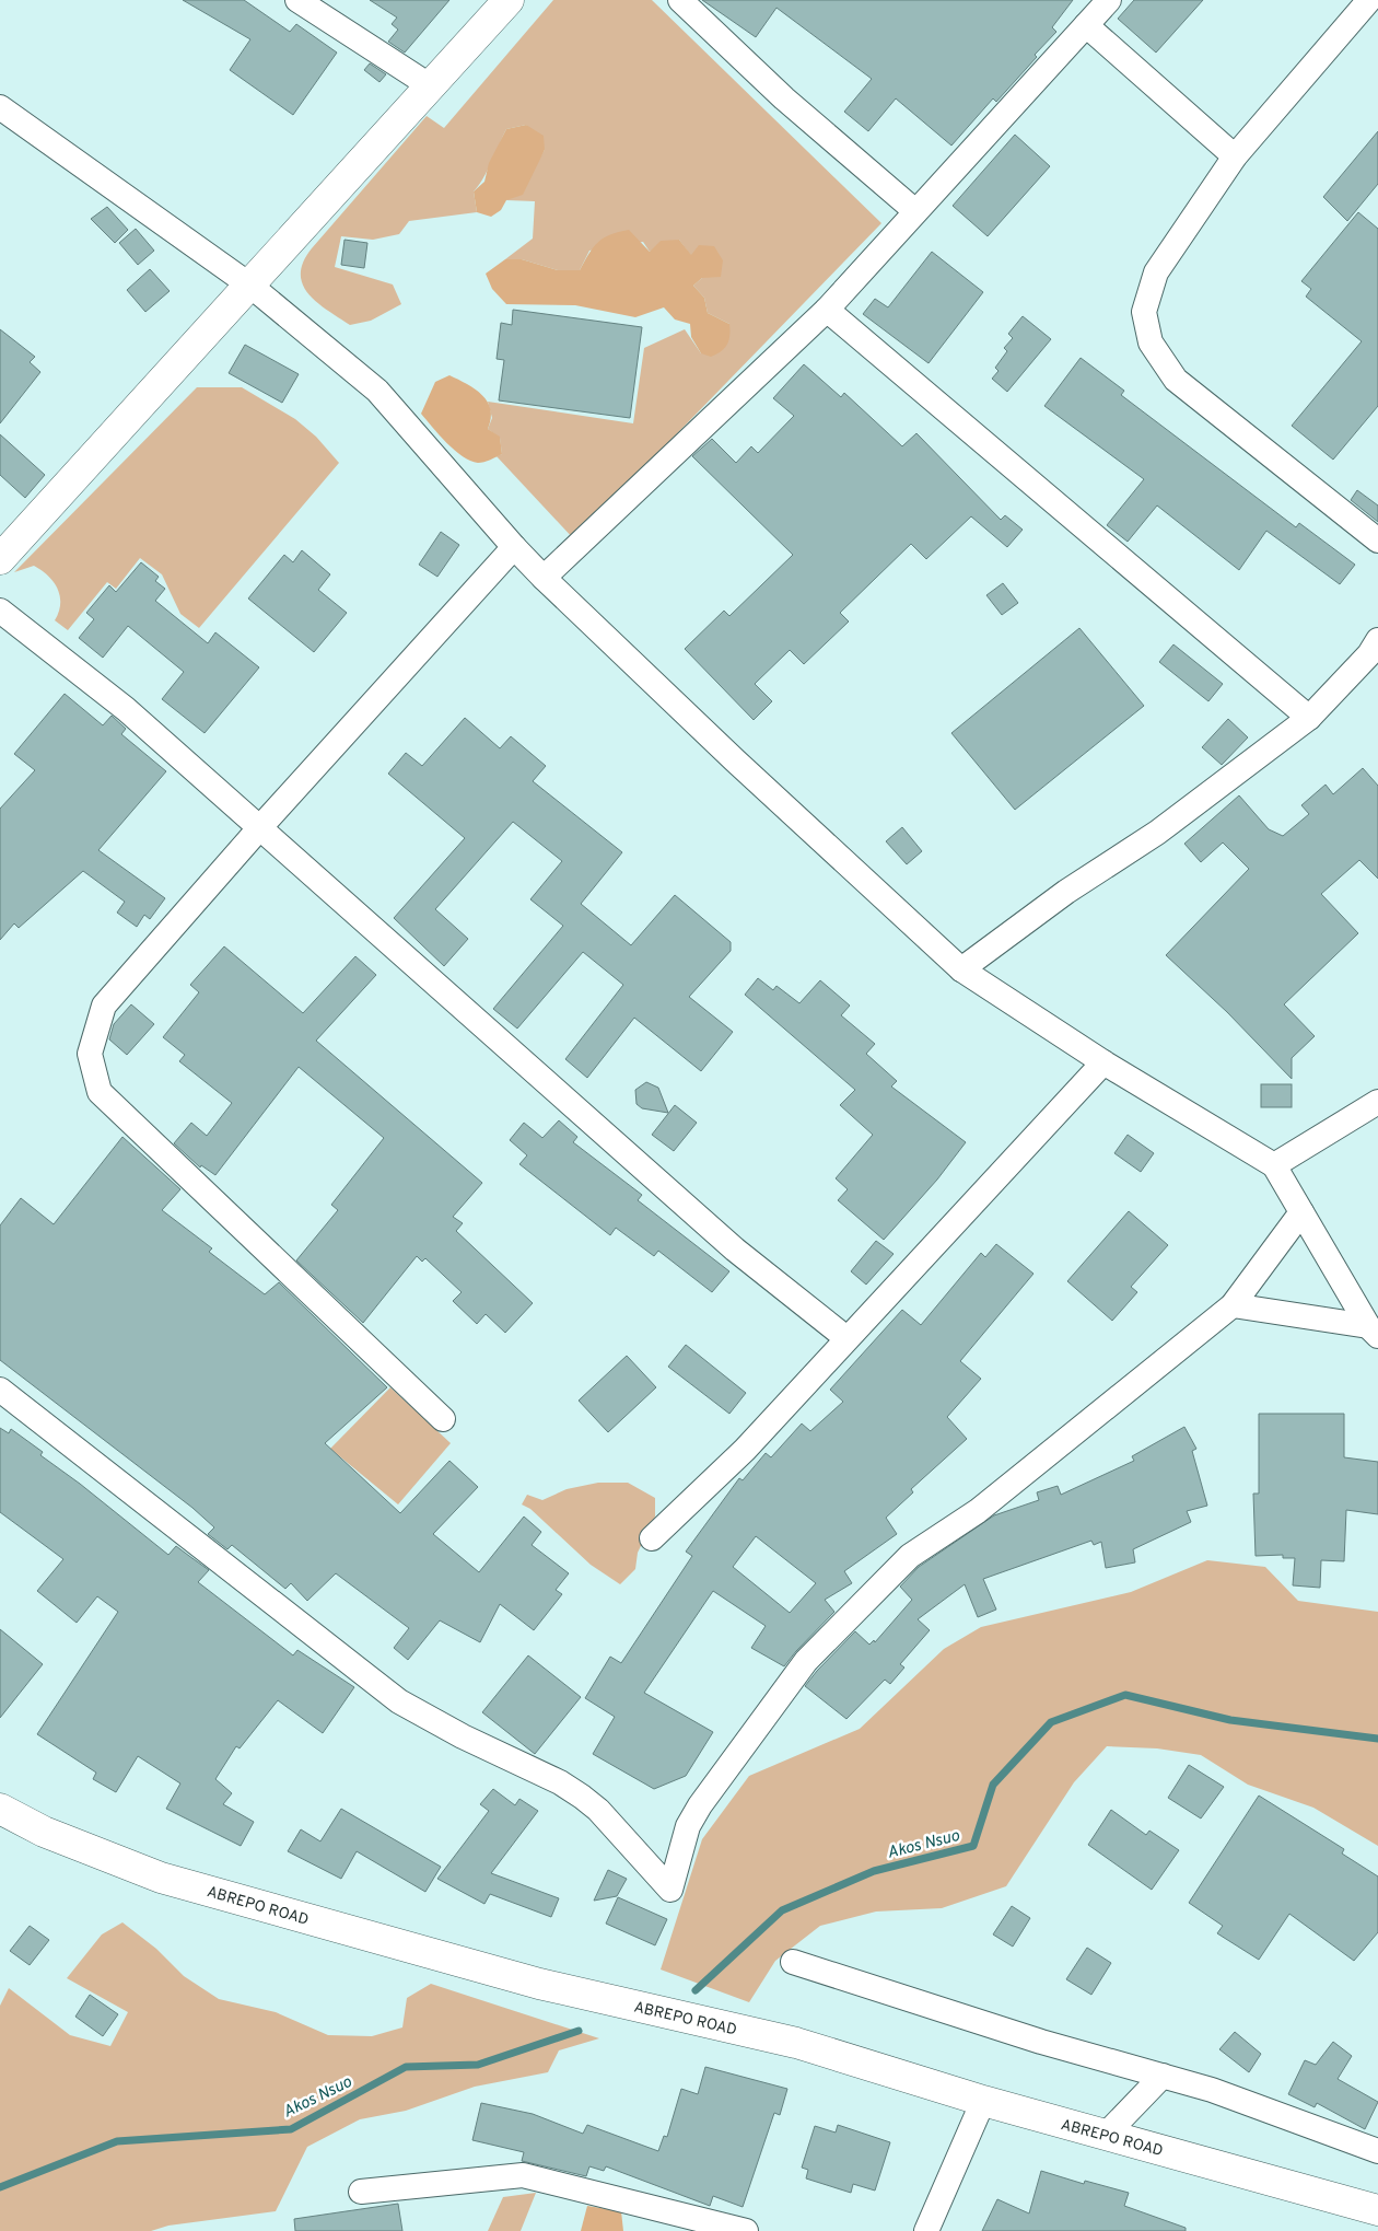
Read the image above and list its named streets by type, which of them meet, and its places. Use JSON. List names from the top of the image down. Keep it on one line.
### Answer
{"streets":{"main road":["ABREPO ROAD"]},"water":["Akos Nsuo"]}
